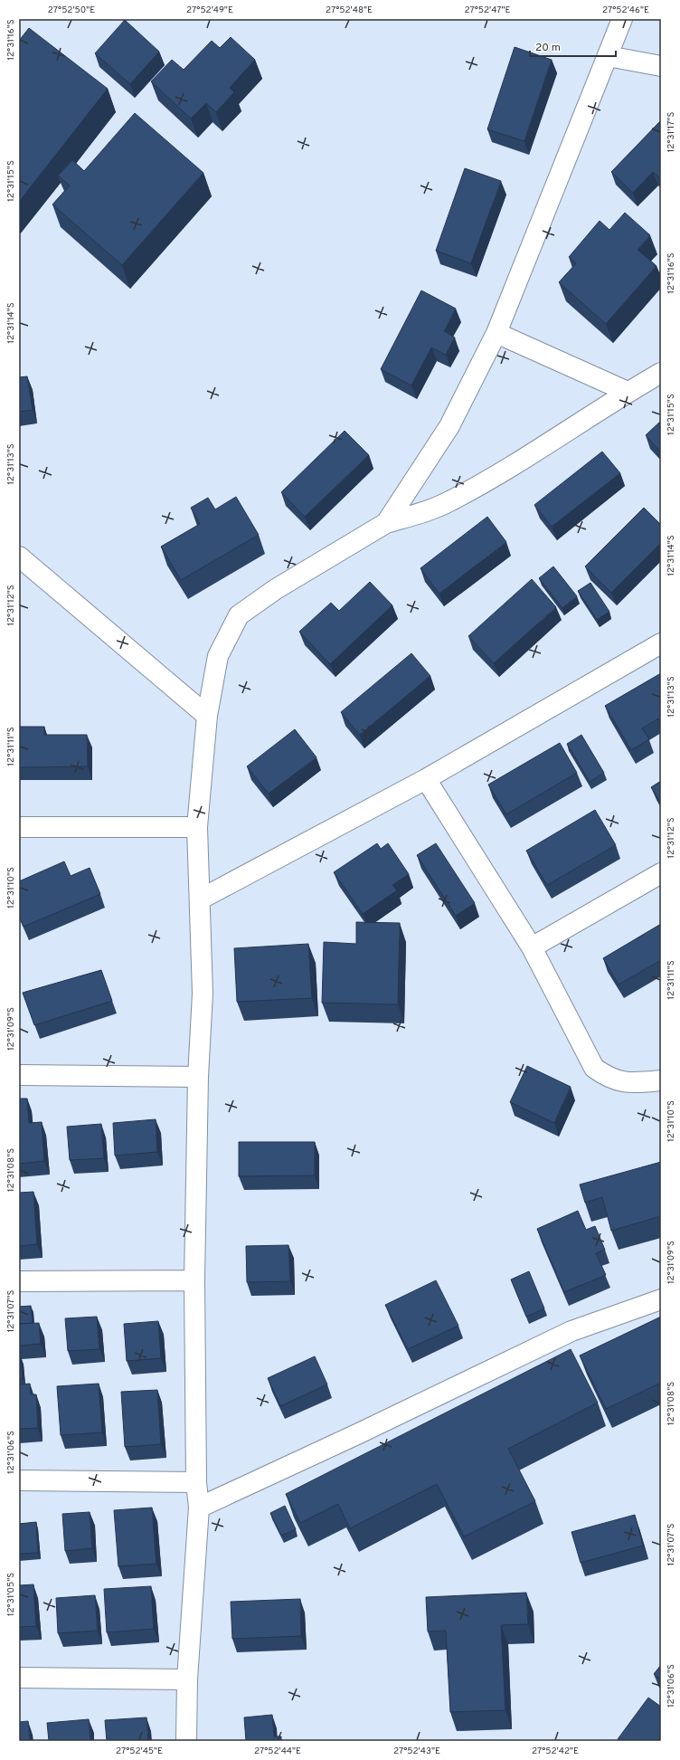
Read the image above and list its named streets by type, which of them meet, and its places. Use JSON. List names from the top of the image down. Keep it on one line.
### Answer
{"scale_bar":"20 m","coordinates":["27°52'50\"E","27°52'49\"E","27°52'48\"E","27°52'47\"E","27°52'46\"E","12°31'16\"S","12°31'17\"S","12°31'15\"S","12°31'14\"S","12°31'13\"S","12°31'12\"S","12°31'11\"S","12°31'10\"S","12°31'09\"S","12°31'08\"S","12°31'07\"S","12°31'06\"S","12°31'05\"S","27°52'45\"E","27°52'44\"E","27°52'43\"E","27°52'42\"E"]}
